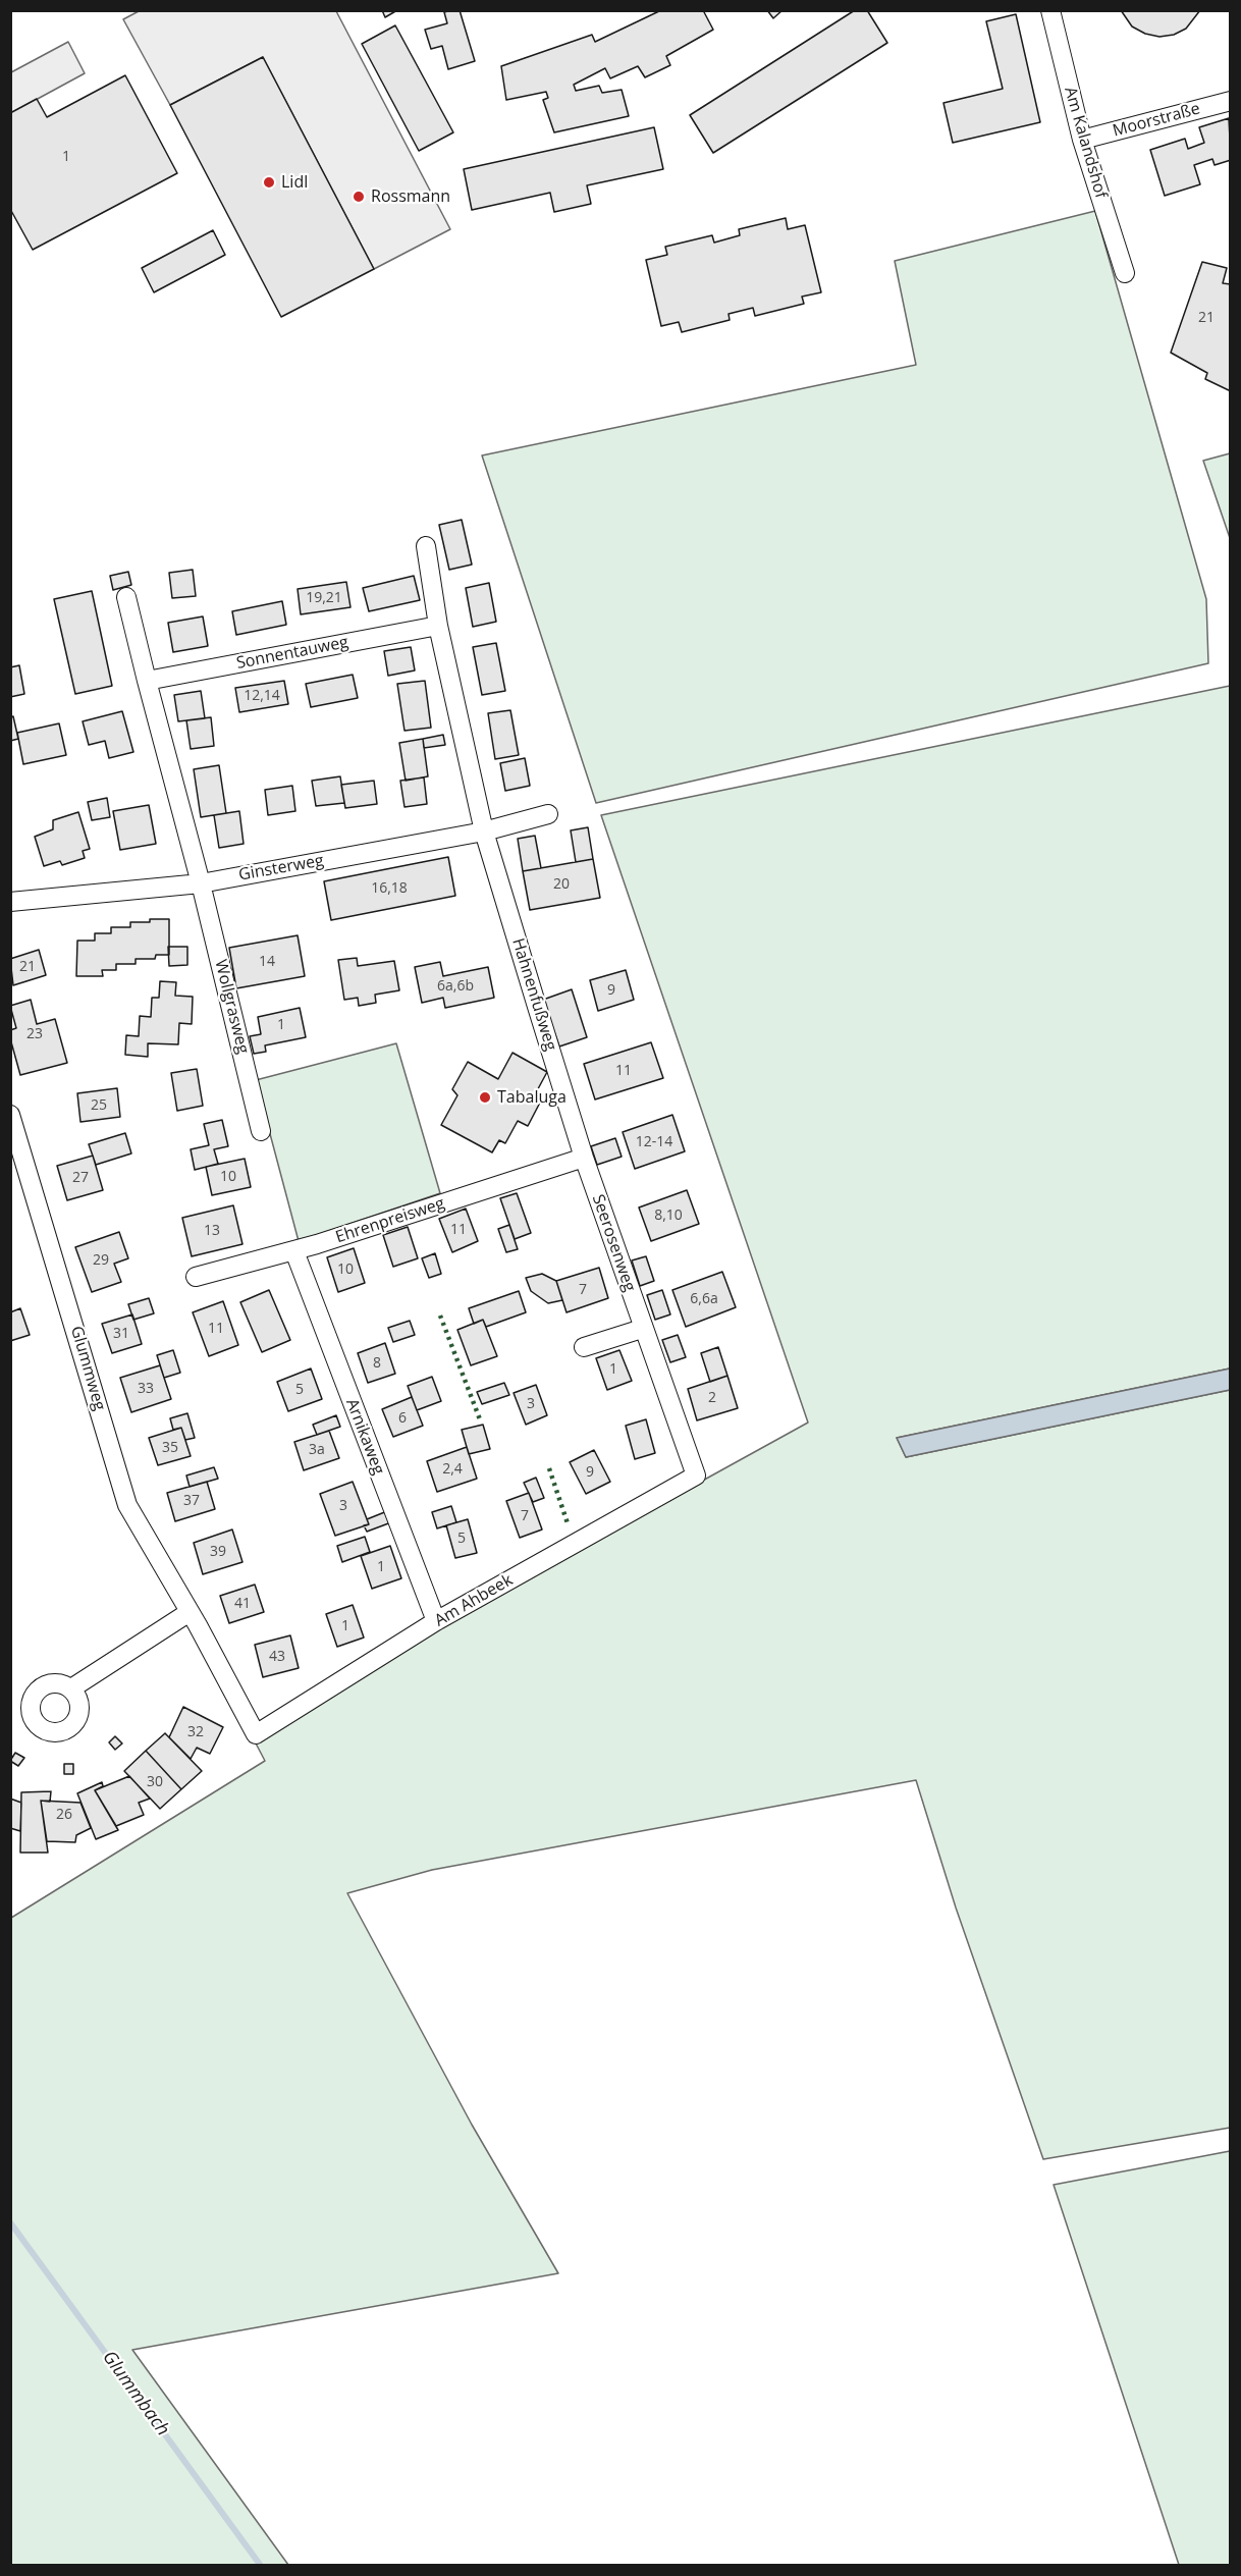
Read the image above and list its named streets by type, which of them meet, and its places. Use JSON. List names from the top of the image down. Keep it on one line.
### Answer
{"streets":{"street":["Moorstraße","Am Kalandshof","Sonnentauweg","Ginsterweg","Hahnenfußweg","Wollgrasweg","Ehrenpreisweg","Seerosenweg","Glummweg","Arnikaweg","Am Ahbeek"]},"crossings":[["Moorstraße","Am Kalandshof"],["Ginsterweg","Hahnenfußweg"],["Ginsterweg","Wollgrasweg"],["Hahnenfußweg","Ehrenpreisweg"],["Hahnenfußweg","Seerosenweg"],["Ehrenpreisweg","Seerosenweg"],["Ehrenpreisweg","Arnikaweg"],["Seerosenweg","Am Ahbeek"],["Glummweg","Am Ahbeek"],["Arnikaweg","Am Ahbeek"]],"water":["Glummbach"],"places":["Lidl","Rossmann","Tabaluga"],"house_numbers":["1","21","19,21","12,14","20","16,18","14","21","6a,6b","9","1","23","11","25","12-14","10","27","8,10","11","13","29","10","7","6,6a","11","31","8","1","33","5","2","3","6","35","3a","2,4","9","37","3","7","5","39","1","41","1","43","32","30","26"]}
